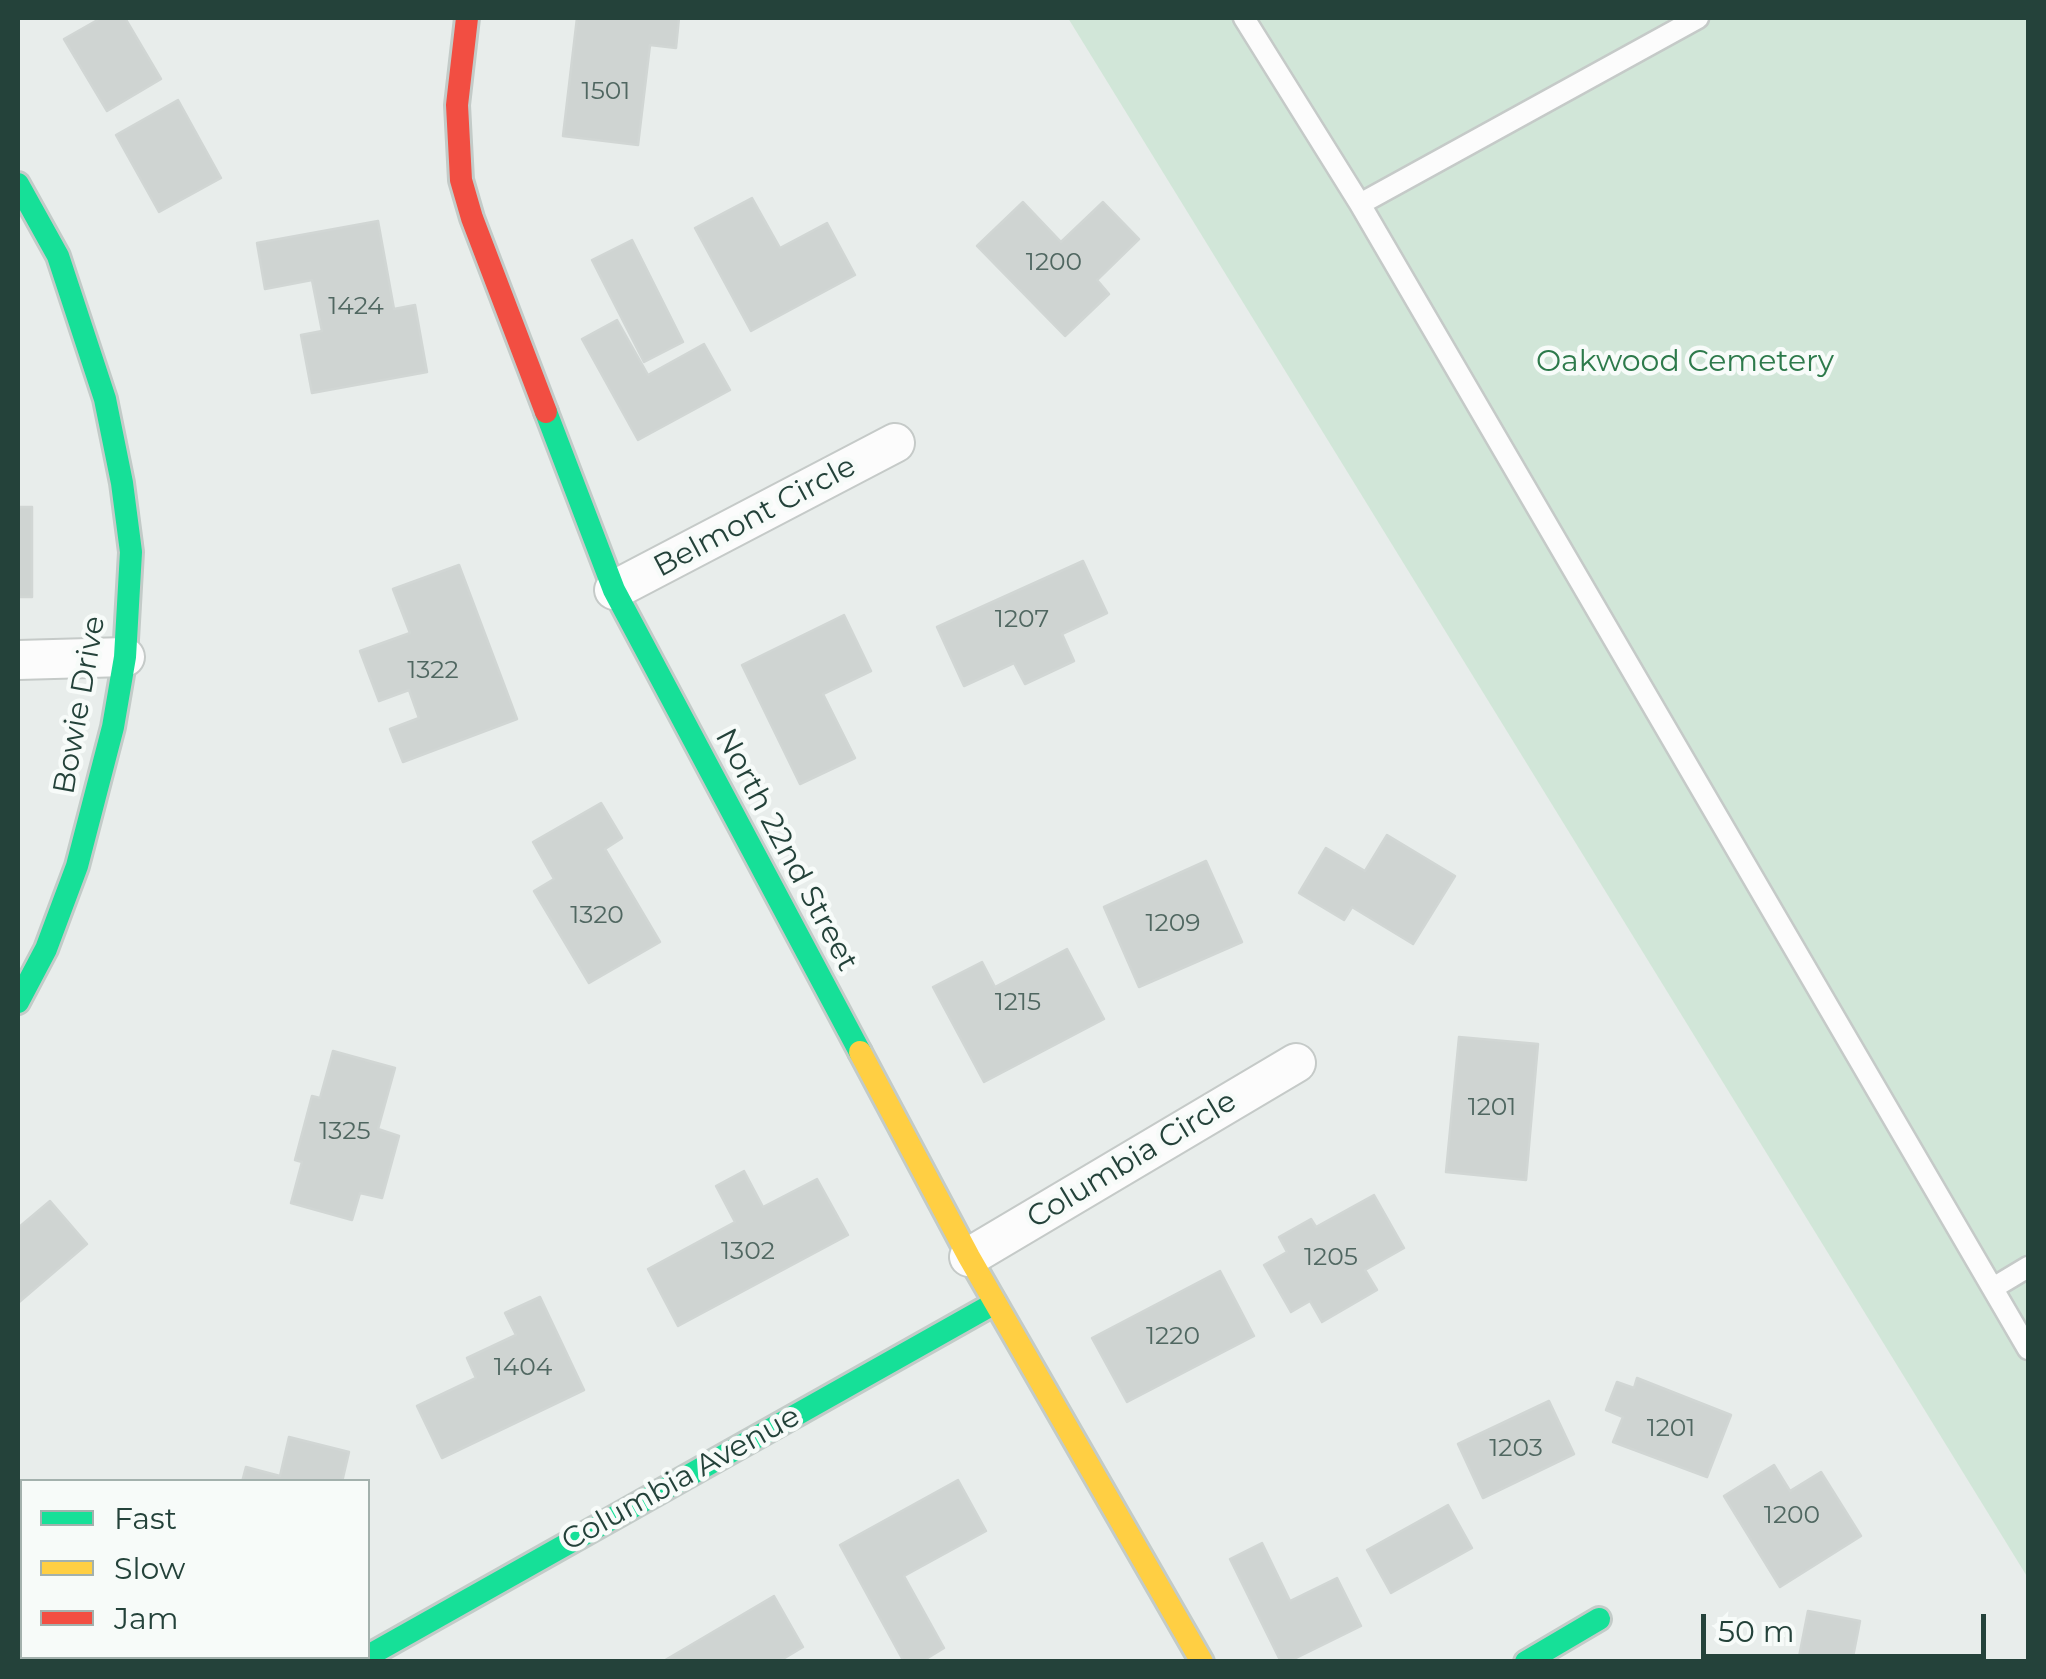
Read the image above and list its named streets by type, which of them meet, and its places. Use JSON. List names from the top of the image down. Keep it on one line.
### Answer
{"streets":{"street":["Belmont Circle","Bowie Drive","North 22nd Street","Columbia Circle","Columbia Avenue"]},"crossings":[["Belmont Circle","North 22nd Street"],["North 22nd Street","Columbia Circle"],["North 22nd Street","Columbia Avenue"]],"parks":["Oakwood Cemetery"],"house_numbers":["1501","1200","1424","1207","1322","1320","1209","1215","1201","1325","1302","1205","1220","1404","1201","1203","1200"],"legend":["Fast","Slow","Jam"],"scale_bar":"50 m"}
